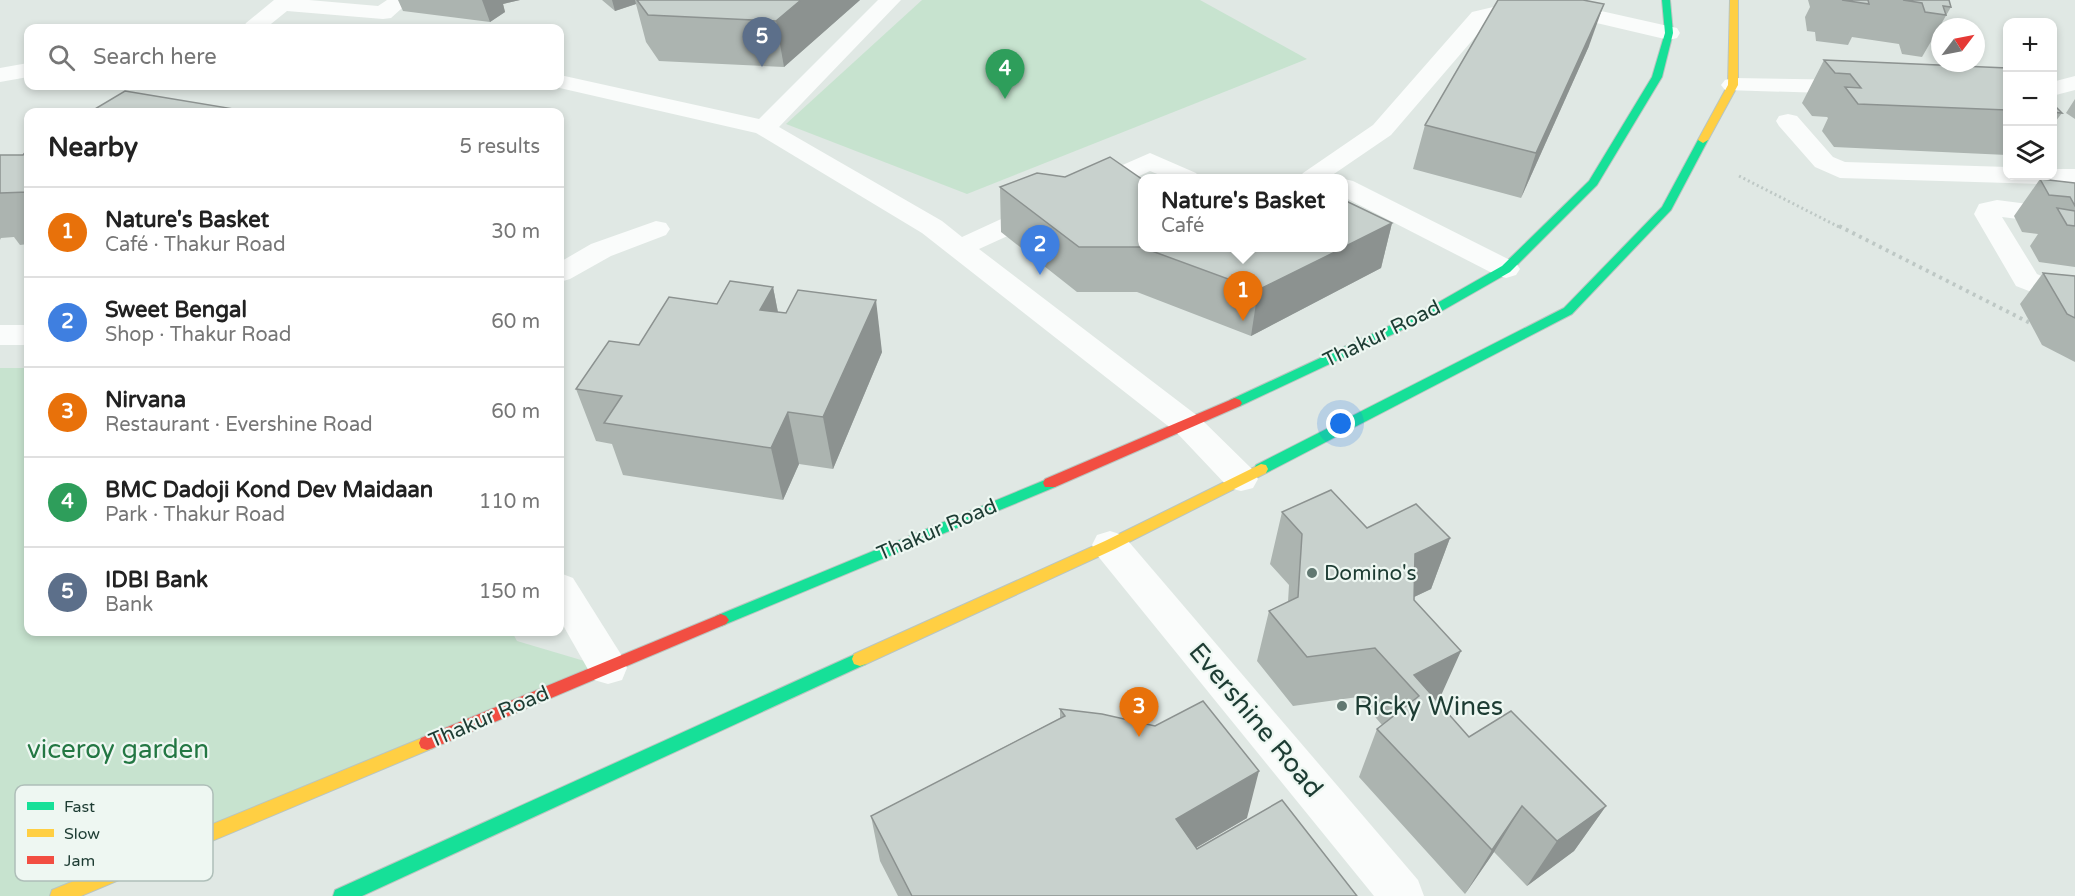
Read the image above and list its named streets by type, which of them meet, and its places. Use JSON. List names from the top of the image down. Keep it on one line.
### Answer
{"streets":{"street":["Thakur Road","Evershine Road"]},"parks":["viceroy garden"],"places":["Domino's","Ricky Wines"],"legend":["Fast","Slow","Jam"],"north":"top right","page":{"pins":["5","4","2","1","3"],"map_buttons":["+","−"],"search":"Search here","heading":["Nearby","5 results"],"popup":["Nature's Basket","Café"],"list":[{"mark":"1","name":"Nature's Basket","note":"Café · Thakur Road","value":"30 m"},{"mark":"2","name":"Sweet Bengal","note":"Shop · Thakur Road","value":"60 m"},{"mark":"3","name":"Nirvana","note":"Restaurant · Evershine Road","value":"60 m"},{"mark":"4","name":"BMC Dadoji Kond Dev Maidaan","note":"Park · Thakur Road","value":"110 m"},{"mark":"5","name":"IDBI Bank","note":"Bank","value":"150 m"}]}}
